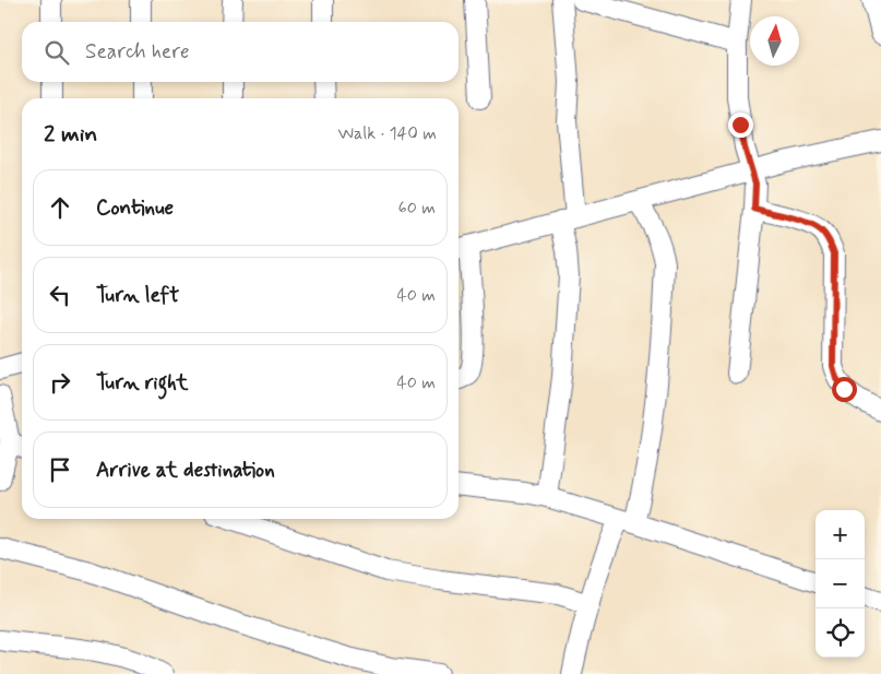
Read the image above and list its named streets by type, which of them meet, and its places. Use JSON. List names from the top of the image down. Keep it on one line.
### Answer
{"north":"top","page":{"search":"Search here","heading":["2 min","Walk · 140 m"],"list":[["Continue","60 m"],["Turn left","40 m"],["Turn right","40 m"],"Arrive at destination"],"map_buttons":["+","−"]}}
